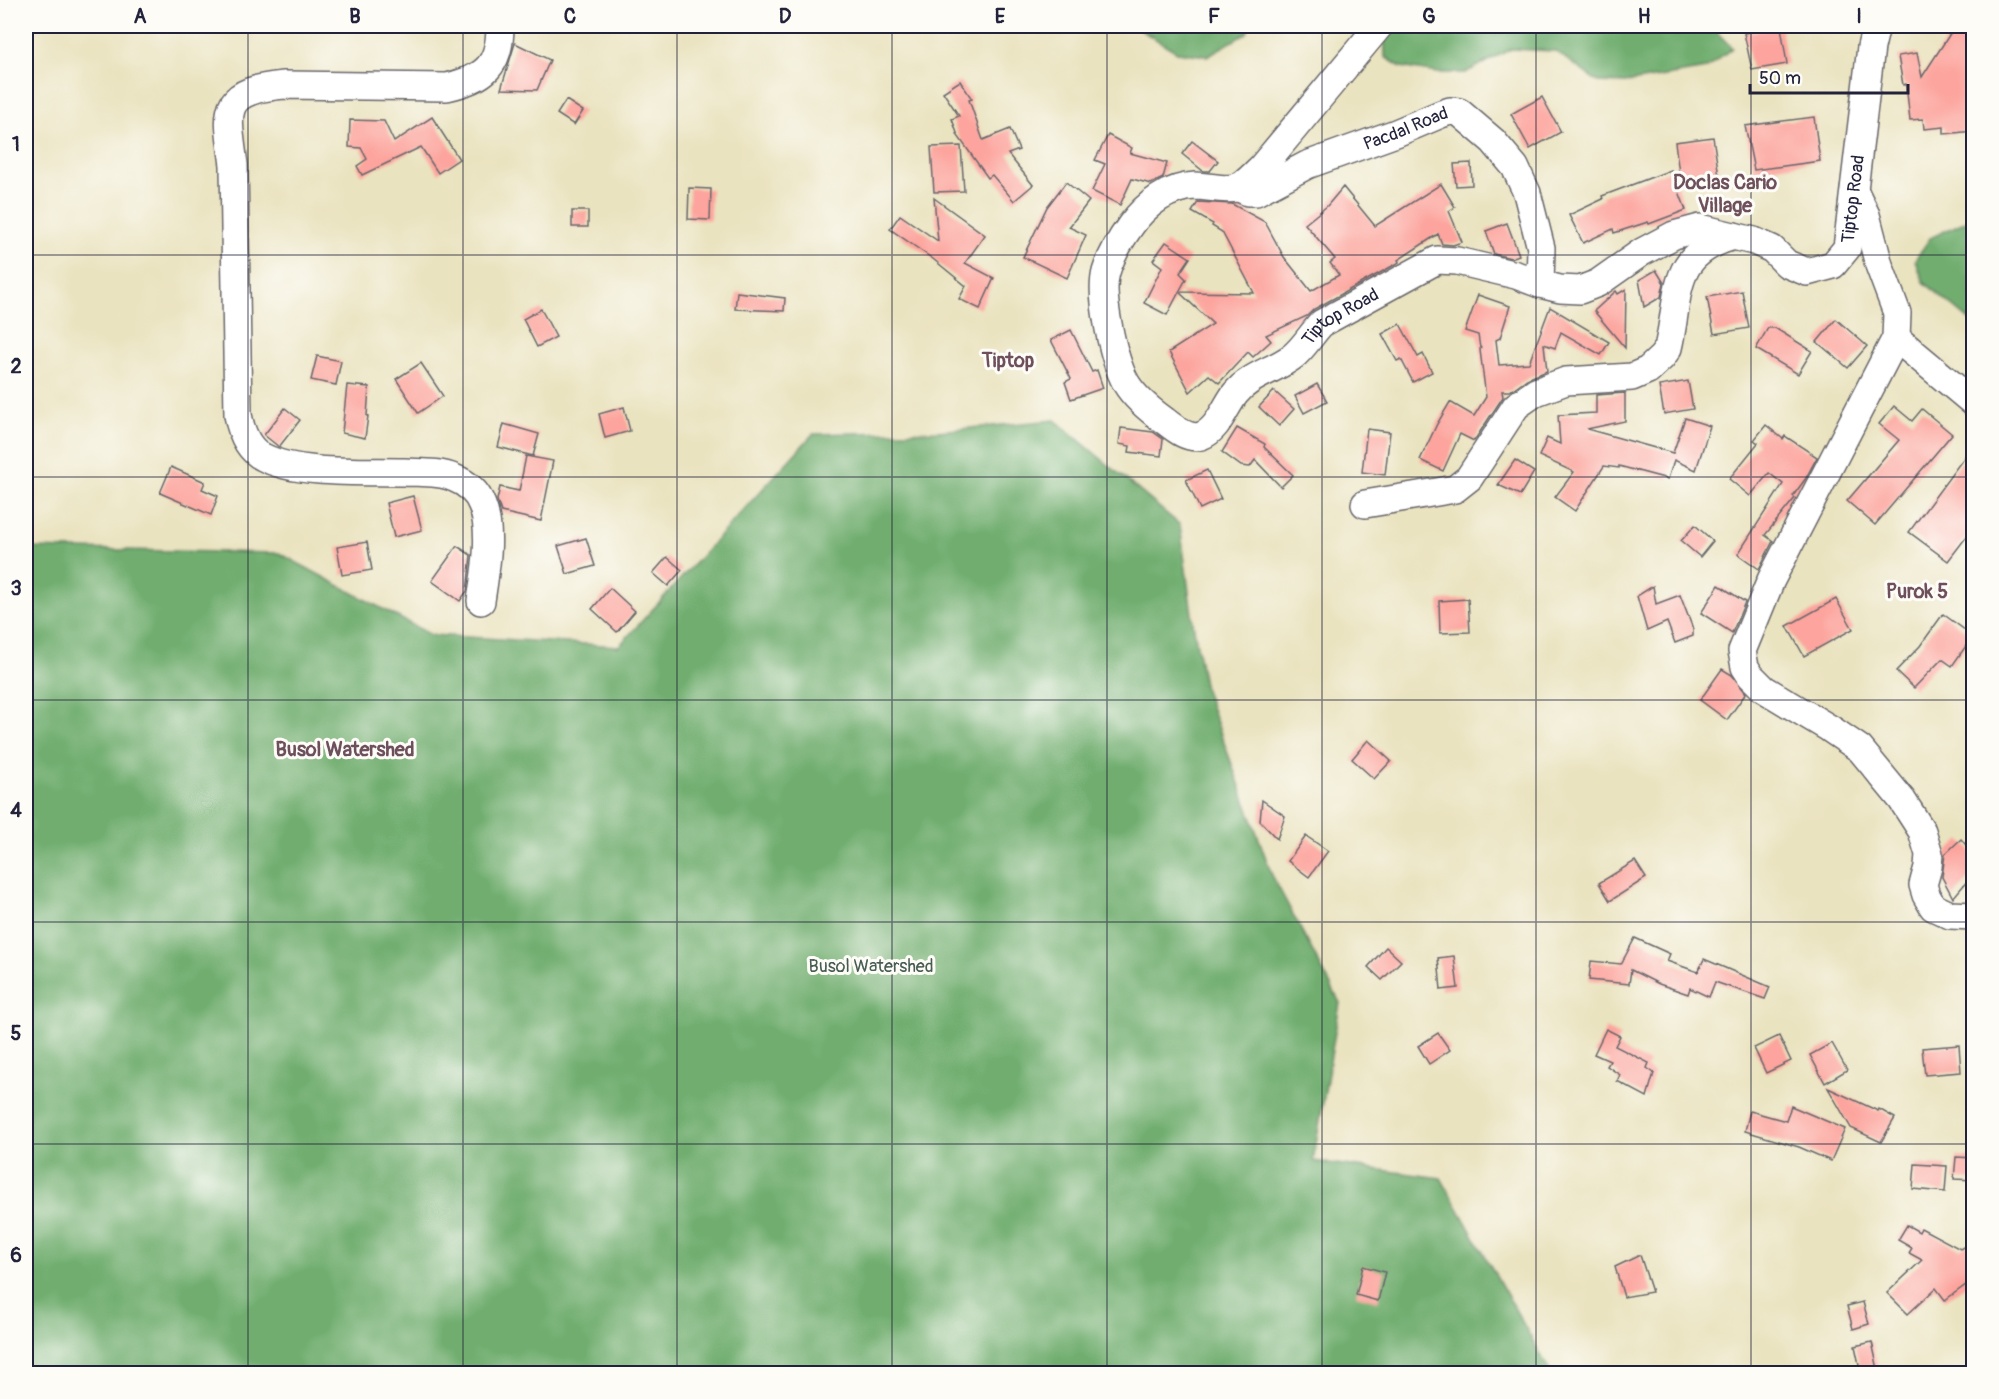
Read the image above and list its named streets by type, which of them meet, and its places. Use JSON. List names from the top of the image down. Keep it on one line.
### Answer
{"streets":{"street":["Pacdal Road","Tiptop Road"]},"crossings":[["Pacdal Road","Tiptop Road"]],"districts":["Doclas Cario Village","Tiptop","Purok 5","Busol Watershed"],"parks":["Busol Watershed"],"scale_bar":"50 m","grid":{"columns":["A","B","C","D","E","F","G","H","I"],"rows":["1","2","3","4","5","6"]}}
